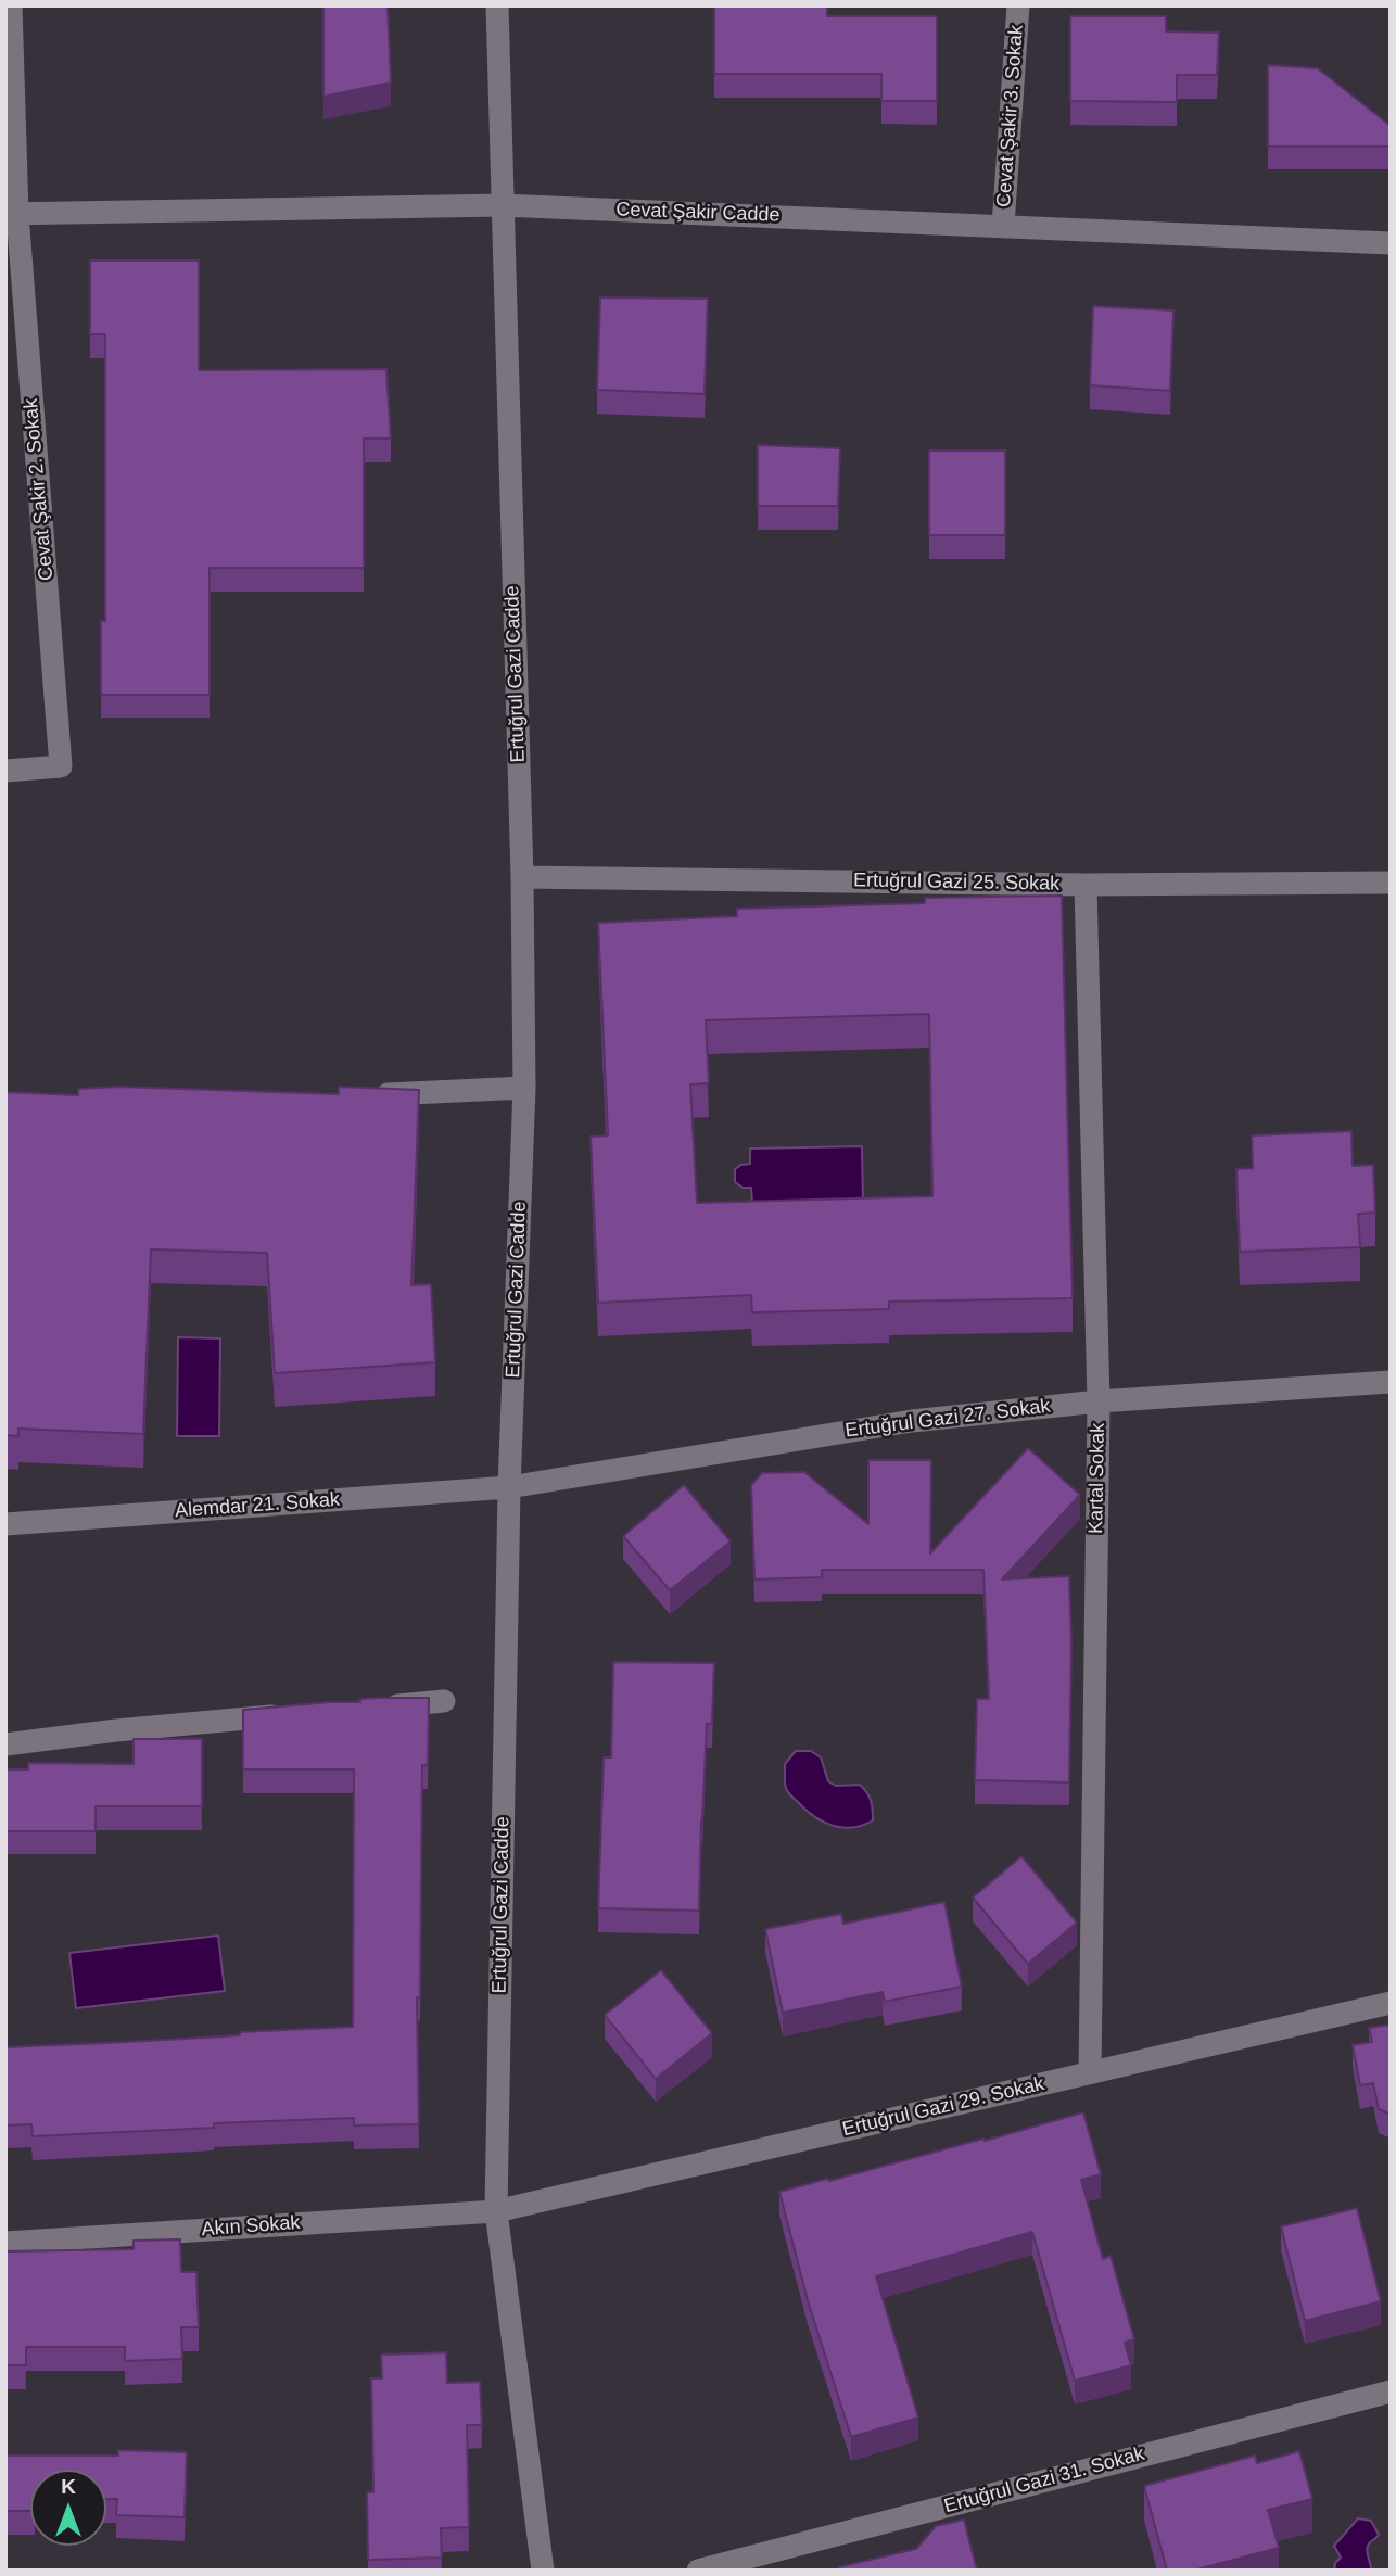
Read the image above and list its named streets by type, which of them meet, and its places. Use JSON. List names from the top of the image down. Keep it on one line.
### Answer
{"streets":{"street":["Cevat Şakir 3. Sokak","Cevat Şakir Cadde","Cevat Şakir 2. Sokak","Ertuğrul Gazi Cadde","Ertuğrul Gazi 25. Sokak","Ertuğrul Gazi 27. Sokak","Kartal Sokak","Alemdar 21. Sokak","Ertuğrul Gazi 29. Sokak","Akın Sokak","Ertuğrul Gazi 31. Sokak"]},"crossings":[["Cevat Şakir 3. Sokak","Cevat Şakir Cadde"],["Cevat Şakir Cadde","Cevat Şakir 2. Sokak"],["Cevat Şakir Cadde","Ertuğrul Gazi Cadde"],["Ertuğrul Gazi Cadde","Ertuğrul Gazi 25. Sokak"],["Ertuğrul Gazi Cadde","Ertuğrul Gazi 27. Sokak"],["Ertuğrul Gazi Cadde","Alemdar 21. Sokak"],["Ertuğrul Gazi Cadde","Ertuğrul Gazi 29. Sokak"],["Ertuğrul Gazi Cadde","Akın Sokak"],["Ertuğrul Gazi 25. Sokak","Kartal Sokak"],["Ertuğrul Gazi 27. Sokak","Kartal Sokak"],["Ertuğrul Gazi 27. Sokak","Alemdar 21. Sokak"],["Kartal Sokak","Ertuğrul Gazi 29. Sokak"],["Ertuğrul Gazi 29. Sokak","Akın Sokak"]],"north":"top"}
